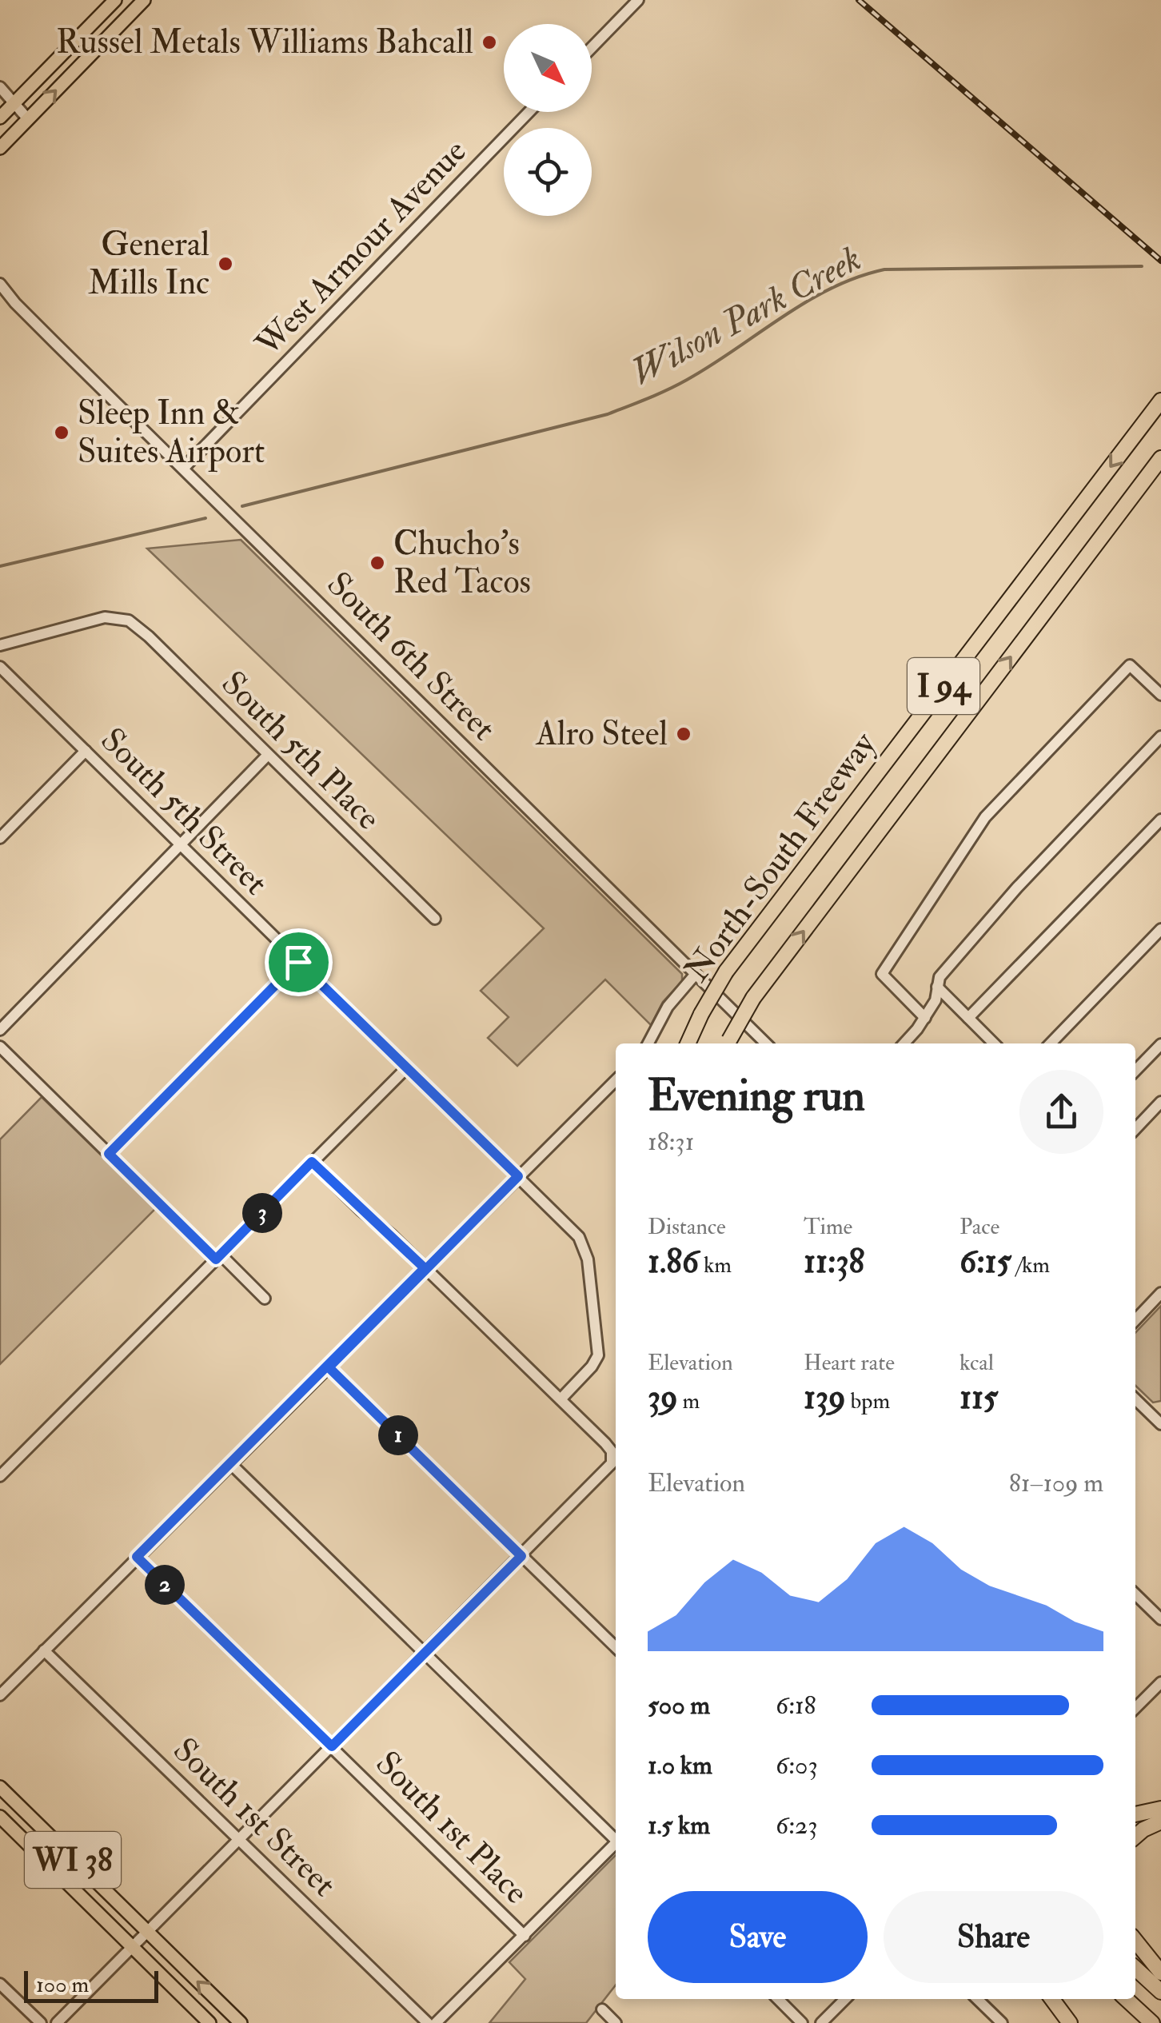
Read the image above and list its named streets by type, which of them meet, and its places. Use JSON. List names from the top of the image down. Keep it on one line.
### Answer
{"streets":{"highway":["I 94","North-South Freeway"],"main road":["WI 38"],"street":["West Armour Avenue","South 6th Street","South 5th Place","South 5th Street","South 1st Street","South 1st Place"]},"crossings":[["West Armour Avenue","South 6th Street"]],"water":["Wilson Park Creek"],"places":["Russel Metals Williams Bahcall","General Mills Inc","Sleep Inn & Suites Airport","Chucho's Red Tacos","Alro Steel"],"scale_bar":"100 m","north":"bottom right","page":{"heading":["Evening run","18:31"],"stats":[["Distance","1.86 km"],["Time","11:38"],["Pace","6:15 /km"],["Elevation","39 m"],["Heart rate","139 bpm"],["kcal","115"]],"pins":["3","1","2"],"chart":["Elevation","81–109 m"],"list":[{"name":"500 m","note":"6:18"},{"name":"1.0 km","note":"6:03"},{"name":"1.5 km","note":"6:23"}],"buttons":["Save","Share"],"scale":"100 m"}}
